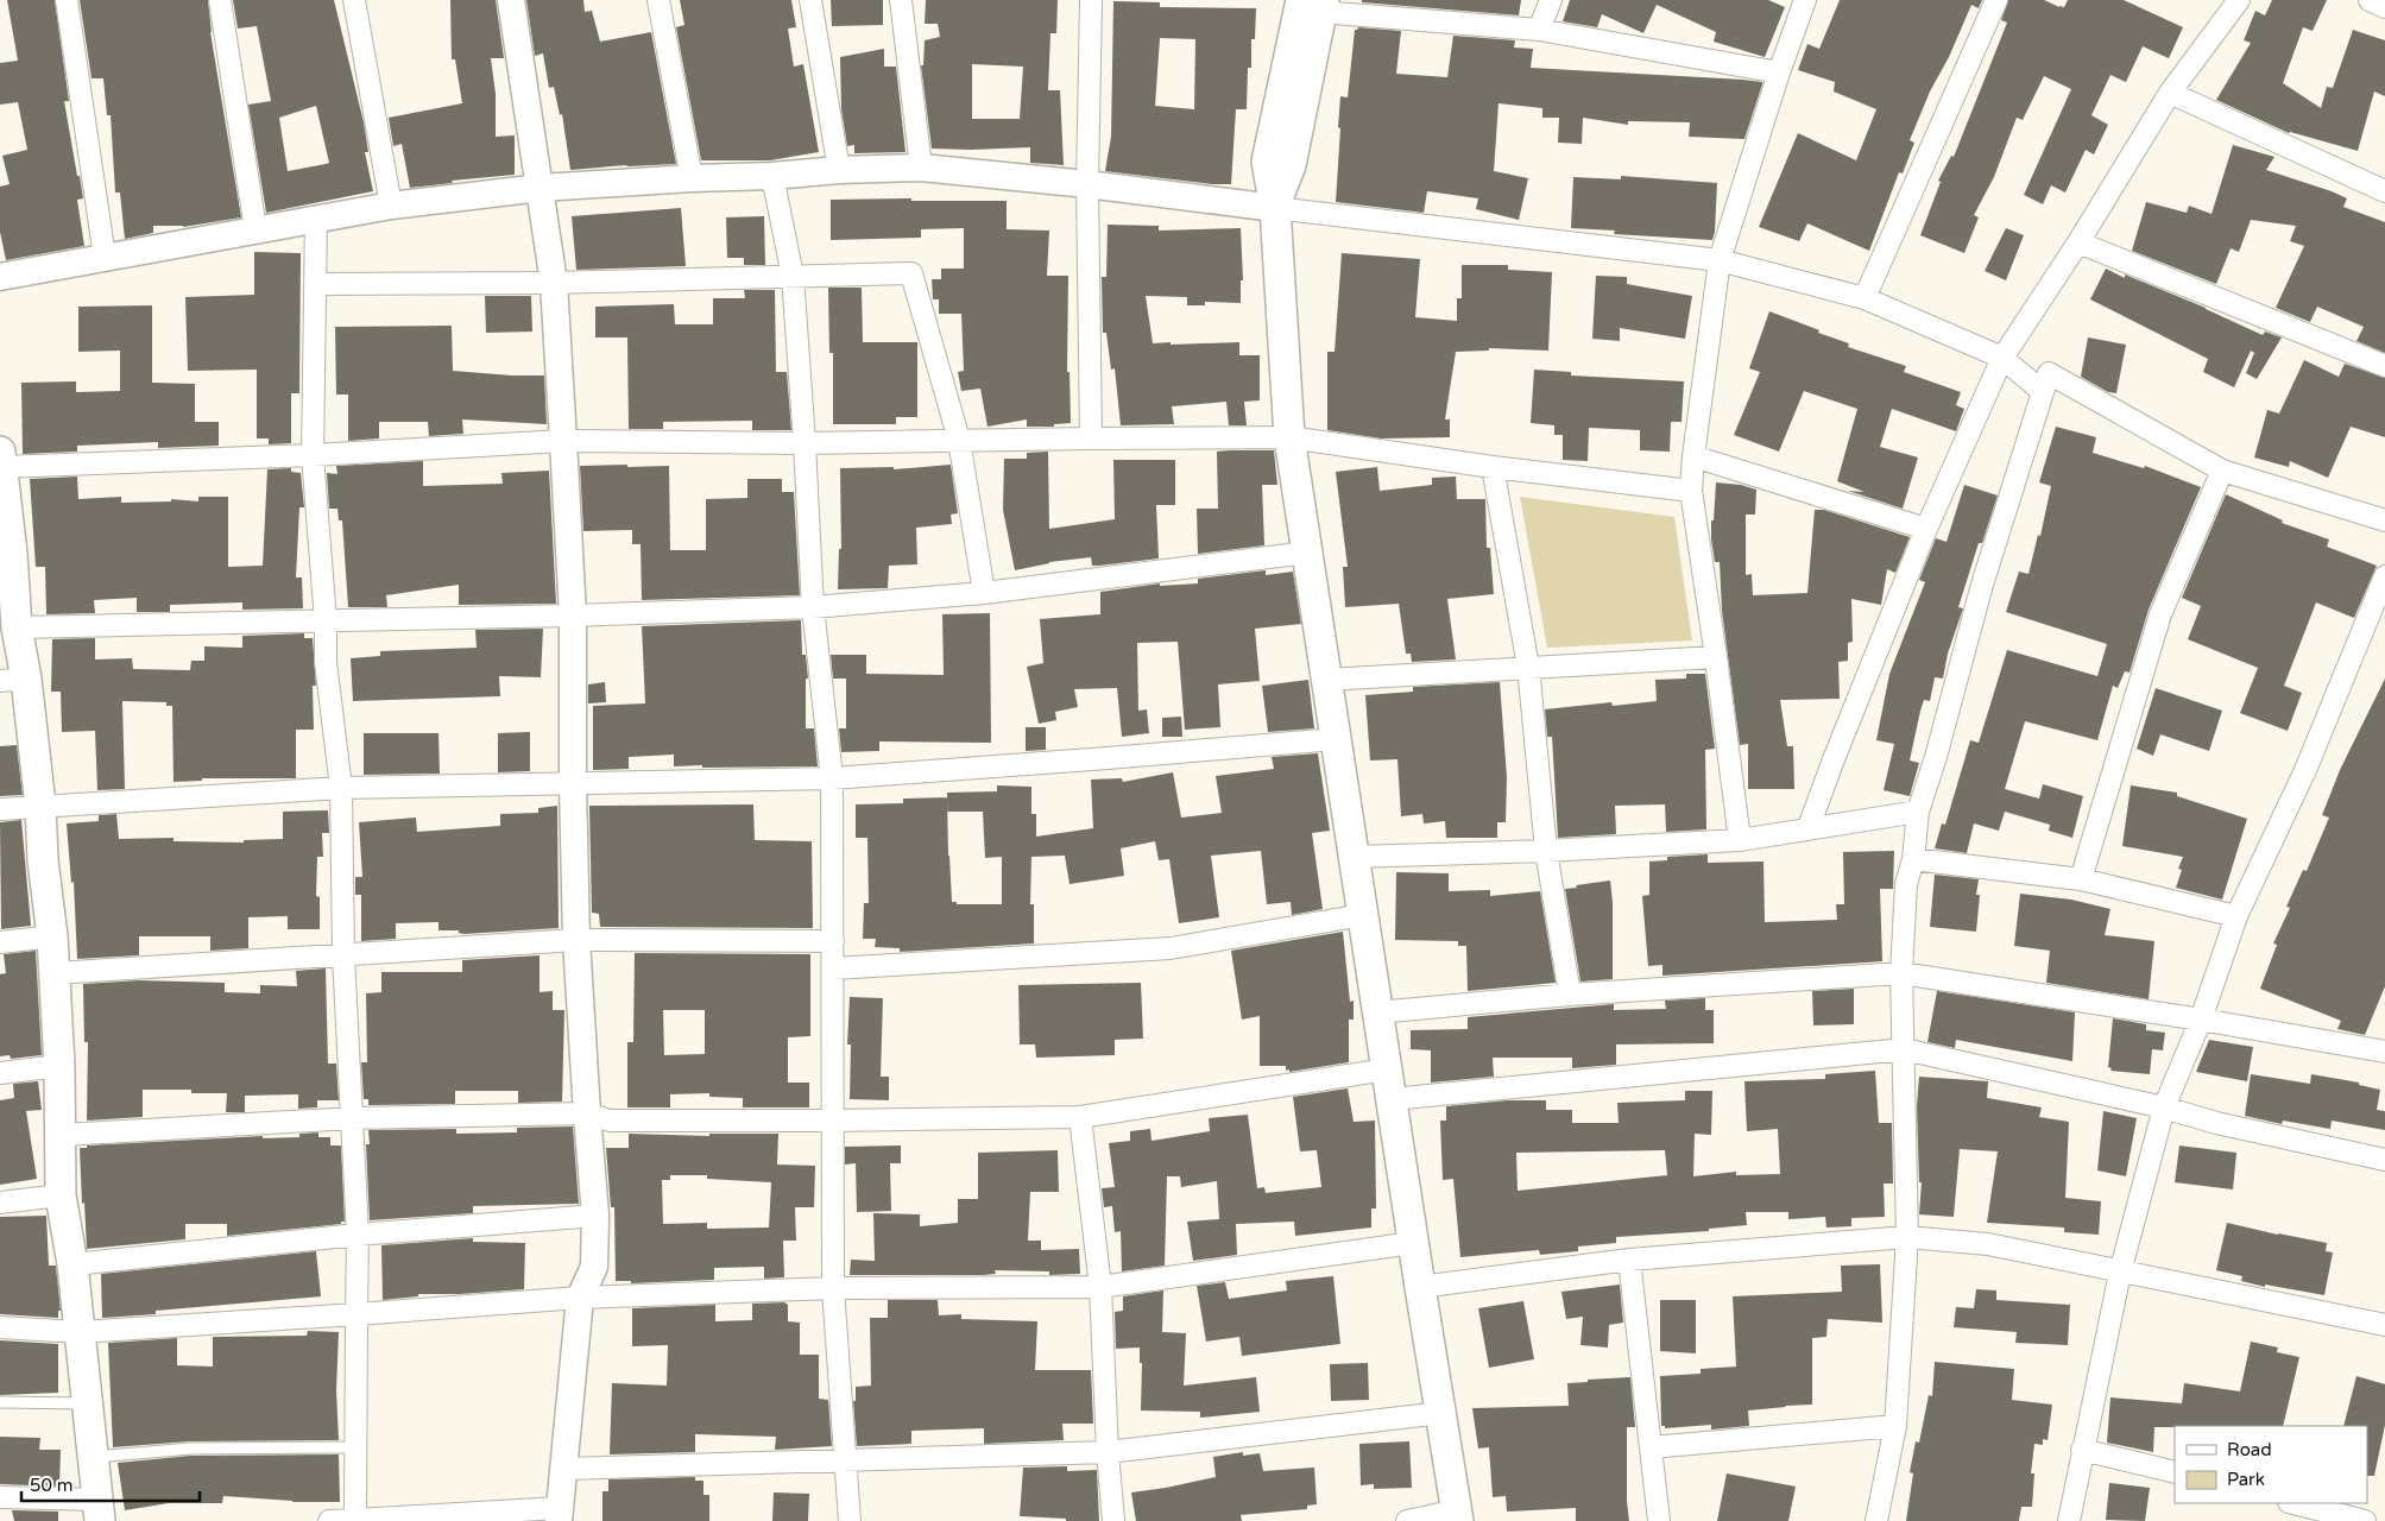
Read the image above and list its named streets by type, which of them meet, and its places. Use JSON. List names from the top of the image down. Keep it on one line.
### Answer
{"legend":["Road","Park"],"scale_bar":"50 m"}
